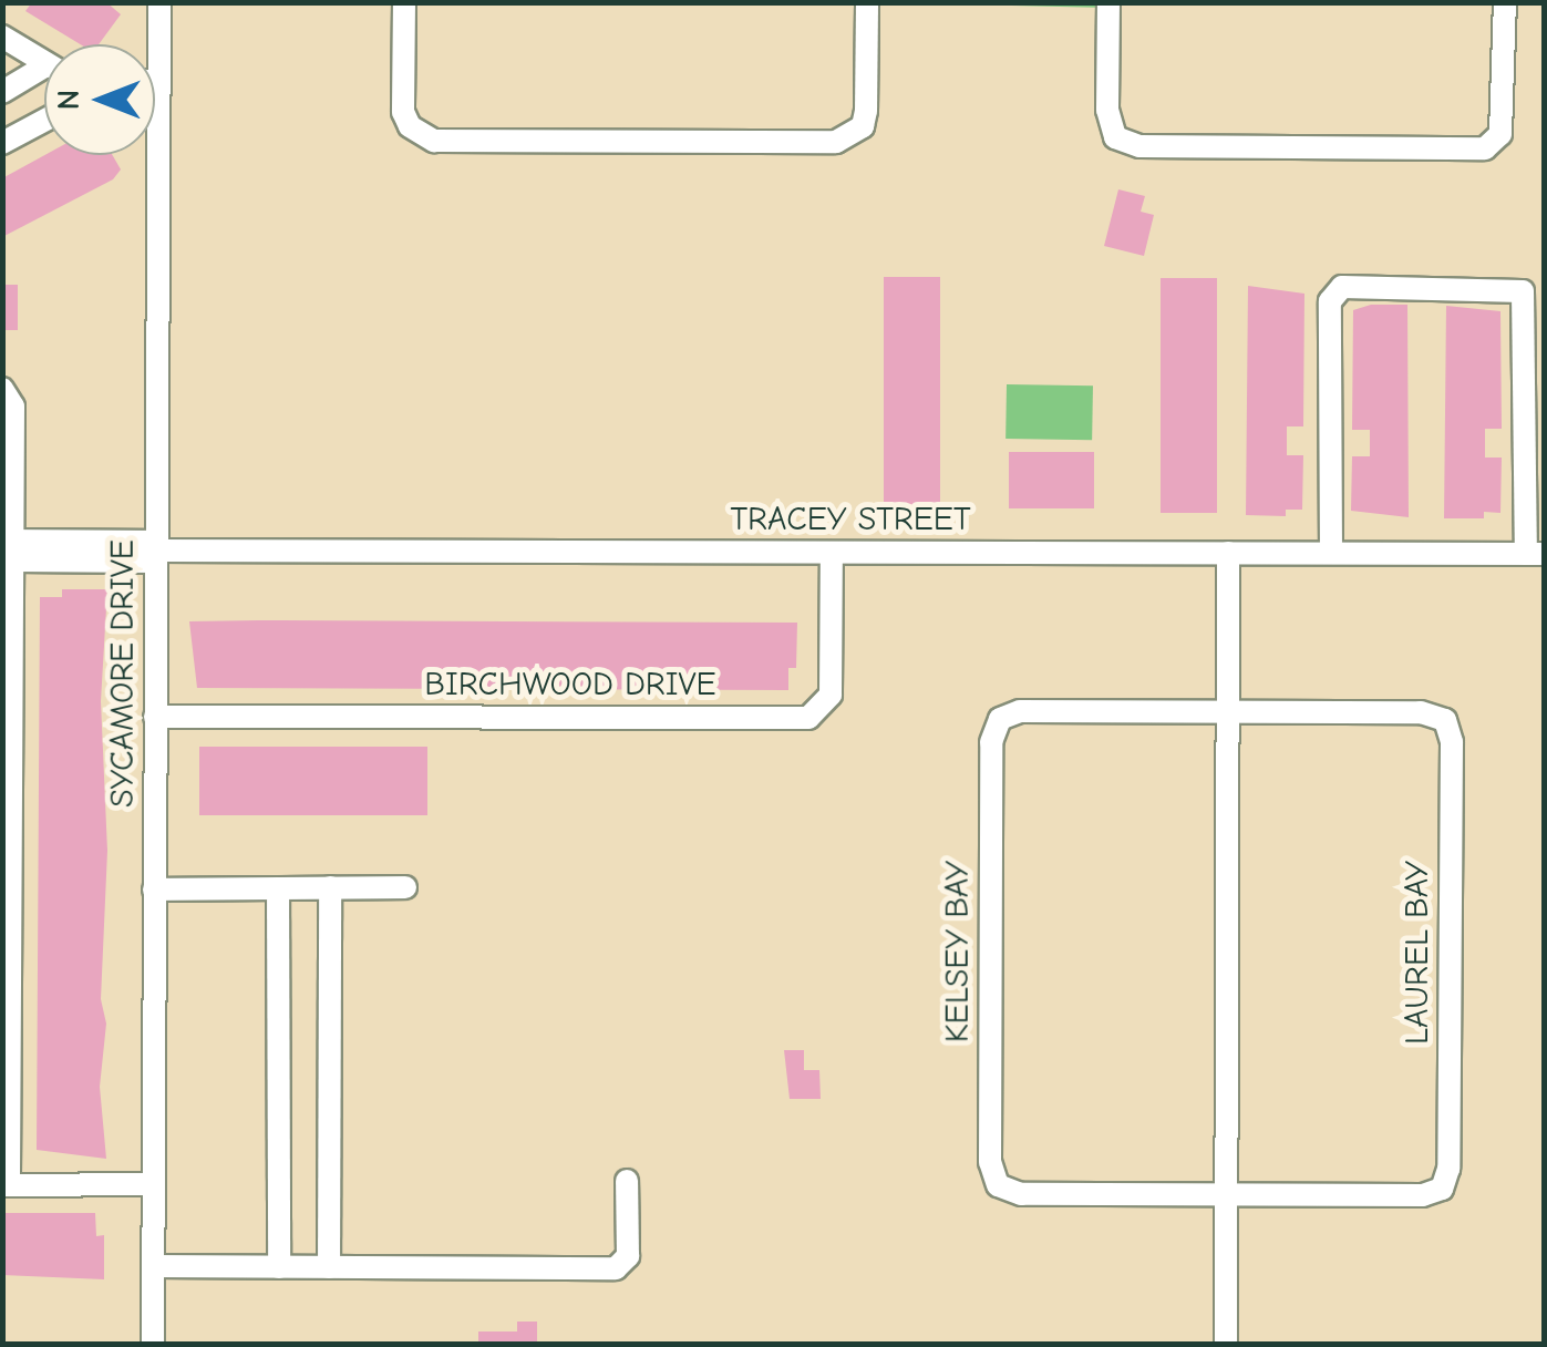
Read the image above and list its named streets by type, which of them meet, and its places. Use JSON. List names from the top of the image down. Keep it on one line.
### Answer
{"streets":{"street":["TRACEY STREET","SYCAMORE DRIVE","BIRCHWOOD DRIVE","KELSEY BAY","LAUREL BAY"]},"crossings":[["TRACEY STREET","SYCAMORE DRIVE"],["TRACEY STREET","BIRCHWOOD DRIVE"],["SYCAMORE DRIVE","BIRCHWOOD DRIVE"],["KELSEY BAY","LAUREL BAY"]],"north":"left"}
